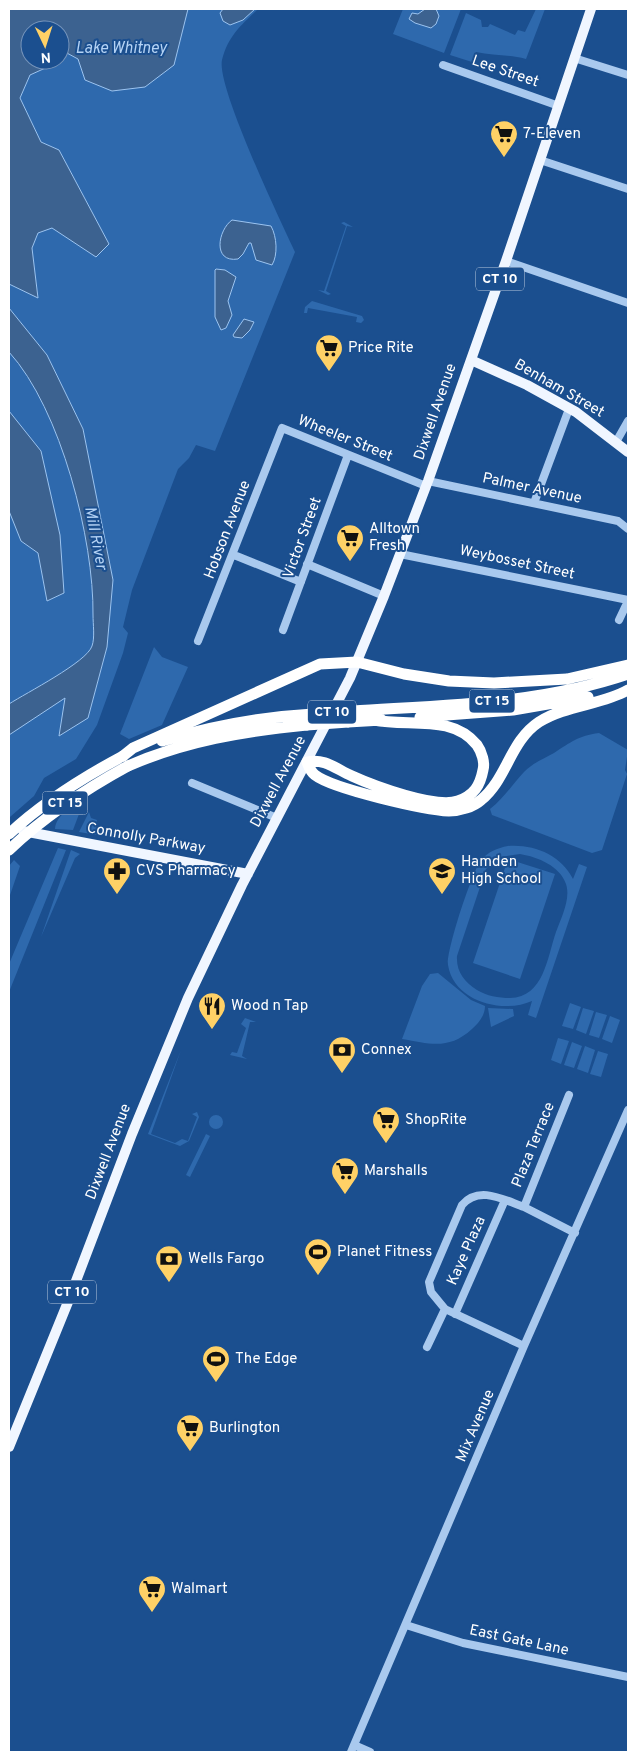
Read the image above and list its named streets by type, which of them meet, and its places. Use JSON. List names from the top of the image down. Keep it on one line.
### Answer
{"streets":{"highway":["CT 15"],"main road":["CT 10","Benham Street","Dixwell Avenue","Connolly Parkway"],"street":["Lee Street","Wheeler Street","Palmer Avenue","Hobson Avenue","Victor Street","Weybosset Street","Plaza Terrace","Kaye Plaza","Mix Avenue","East Gate Lane"]},"crossings":[["Lee Street","Dixwell Avenue"],["Benham Street","Dixwell Avenue"],["Dixwell Avenue","Wheeler Street"],["Dixwell Avenue","Palmer Avenue"],["Dixwell Avenue","Weybosset Street"],["Dixwell Avenue","Connolly Parkway"],["Wheeler Street","Palmer Avenue"],["Wheeler Street","Hobson Avenue"],["Wheeler Street","Victor Street"],["Plaza Terrace","Kaye Plaza"],["Plaza Terrace","Mix Avenue"],["Mix Avenue","East Gate Lane"]],"water":["Lake Whitney","Mill River"],"places":{"supermarket":["7-Eleven","Price Rite","Alltown Fresh","ShopRite","Marshalls","Burlington","Walmart"],"pharmacy":["CVS Pharmacy"],"school or university":["Hamden High School"],"restaurant":["Wood n Tap"],"bank":["Connex","Wells Fargo"],"sports":["Planet Fitness","The Edge"]},"north":"bottom"}
